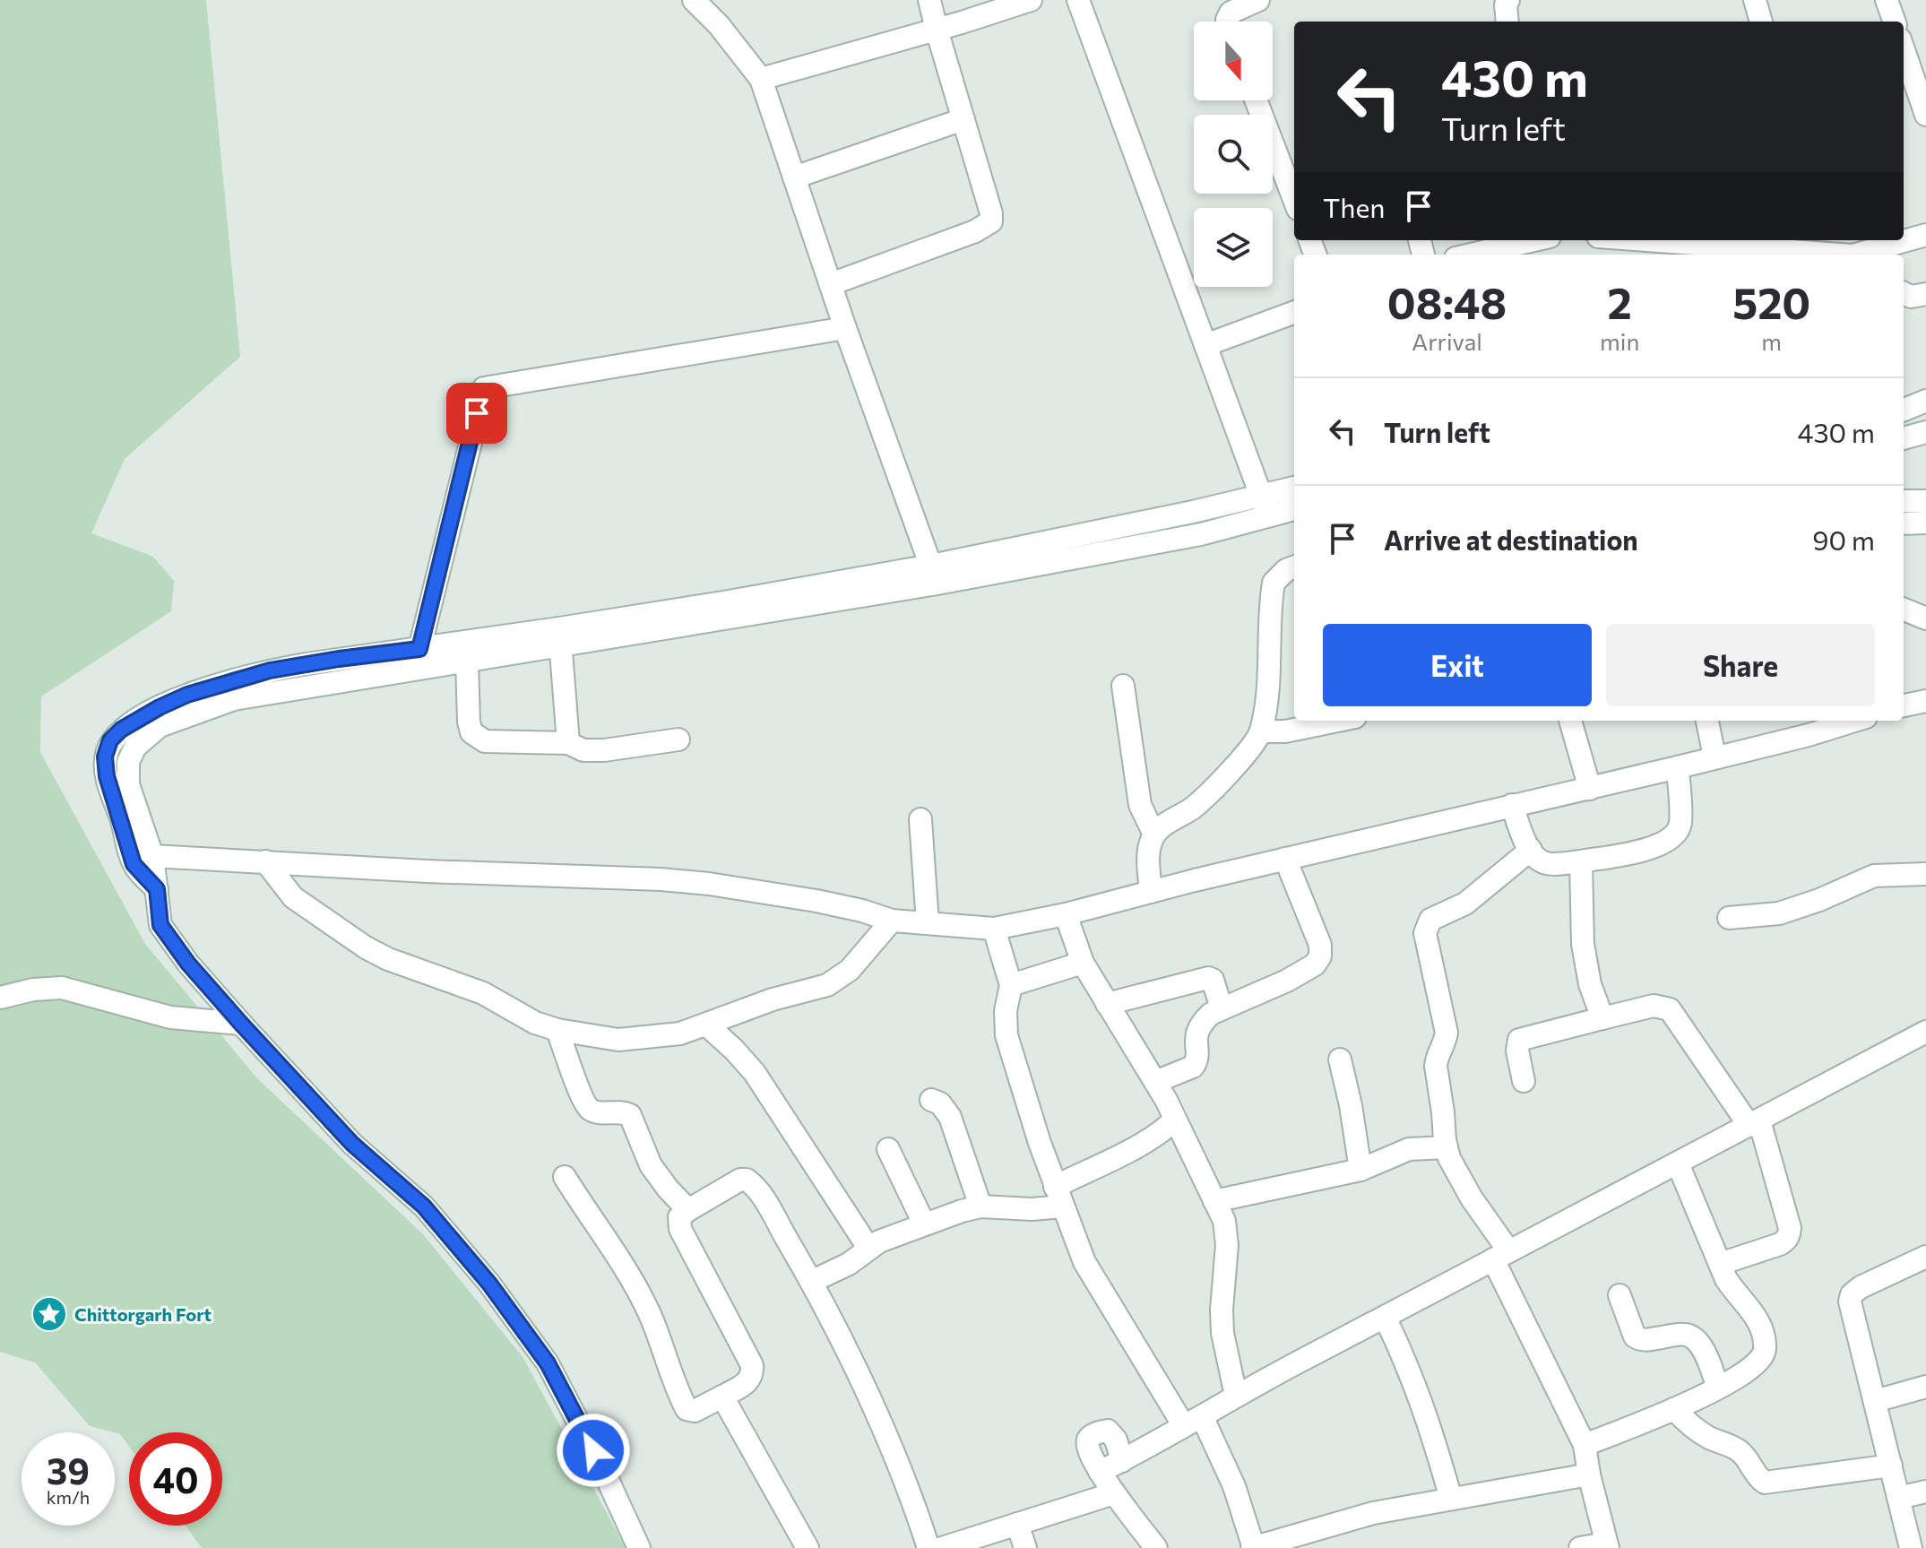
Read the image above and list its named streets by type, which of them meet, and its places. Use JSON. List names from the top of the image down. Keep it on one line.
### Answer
{"places":{"place":["Chittorgarh Fort"]},"north":"bottom","page":{"turn":["430 m","Turn left"],"then":"Then","eta":["08:48","Arrival","2","min","520","m"],"list":[{"name":"Turn left","value":"430 m"},{"name":"Arrive at destination","value":"90 m"}],"buttons":["Exit","Share"],"speed":"39 km/h","limit":"40"}}
